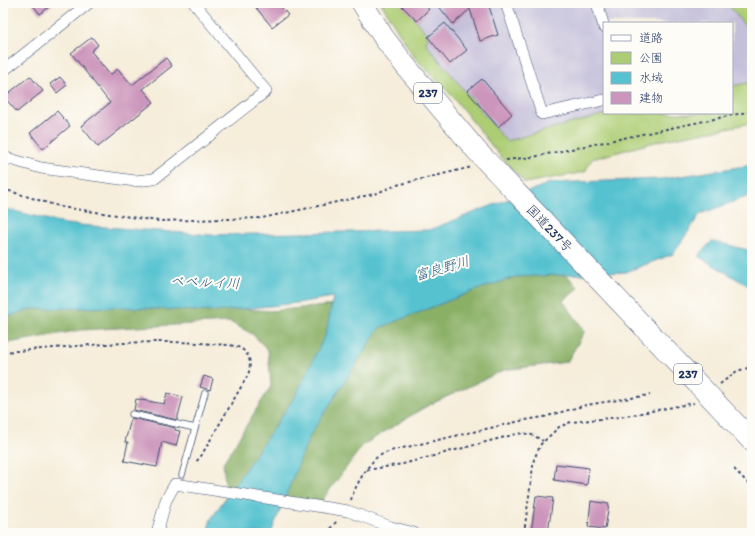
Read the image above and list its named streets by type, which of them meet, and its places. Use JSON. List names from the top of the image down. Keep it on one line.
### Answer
{"streets":{"highway":["237","国道237号"]},"water":["富良野川","ベベルイ川"],"legend":["道路","公園","水域","建物"]}
